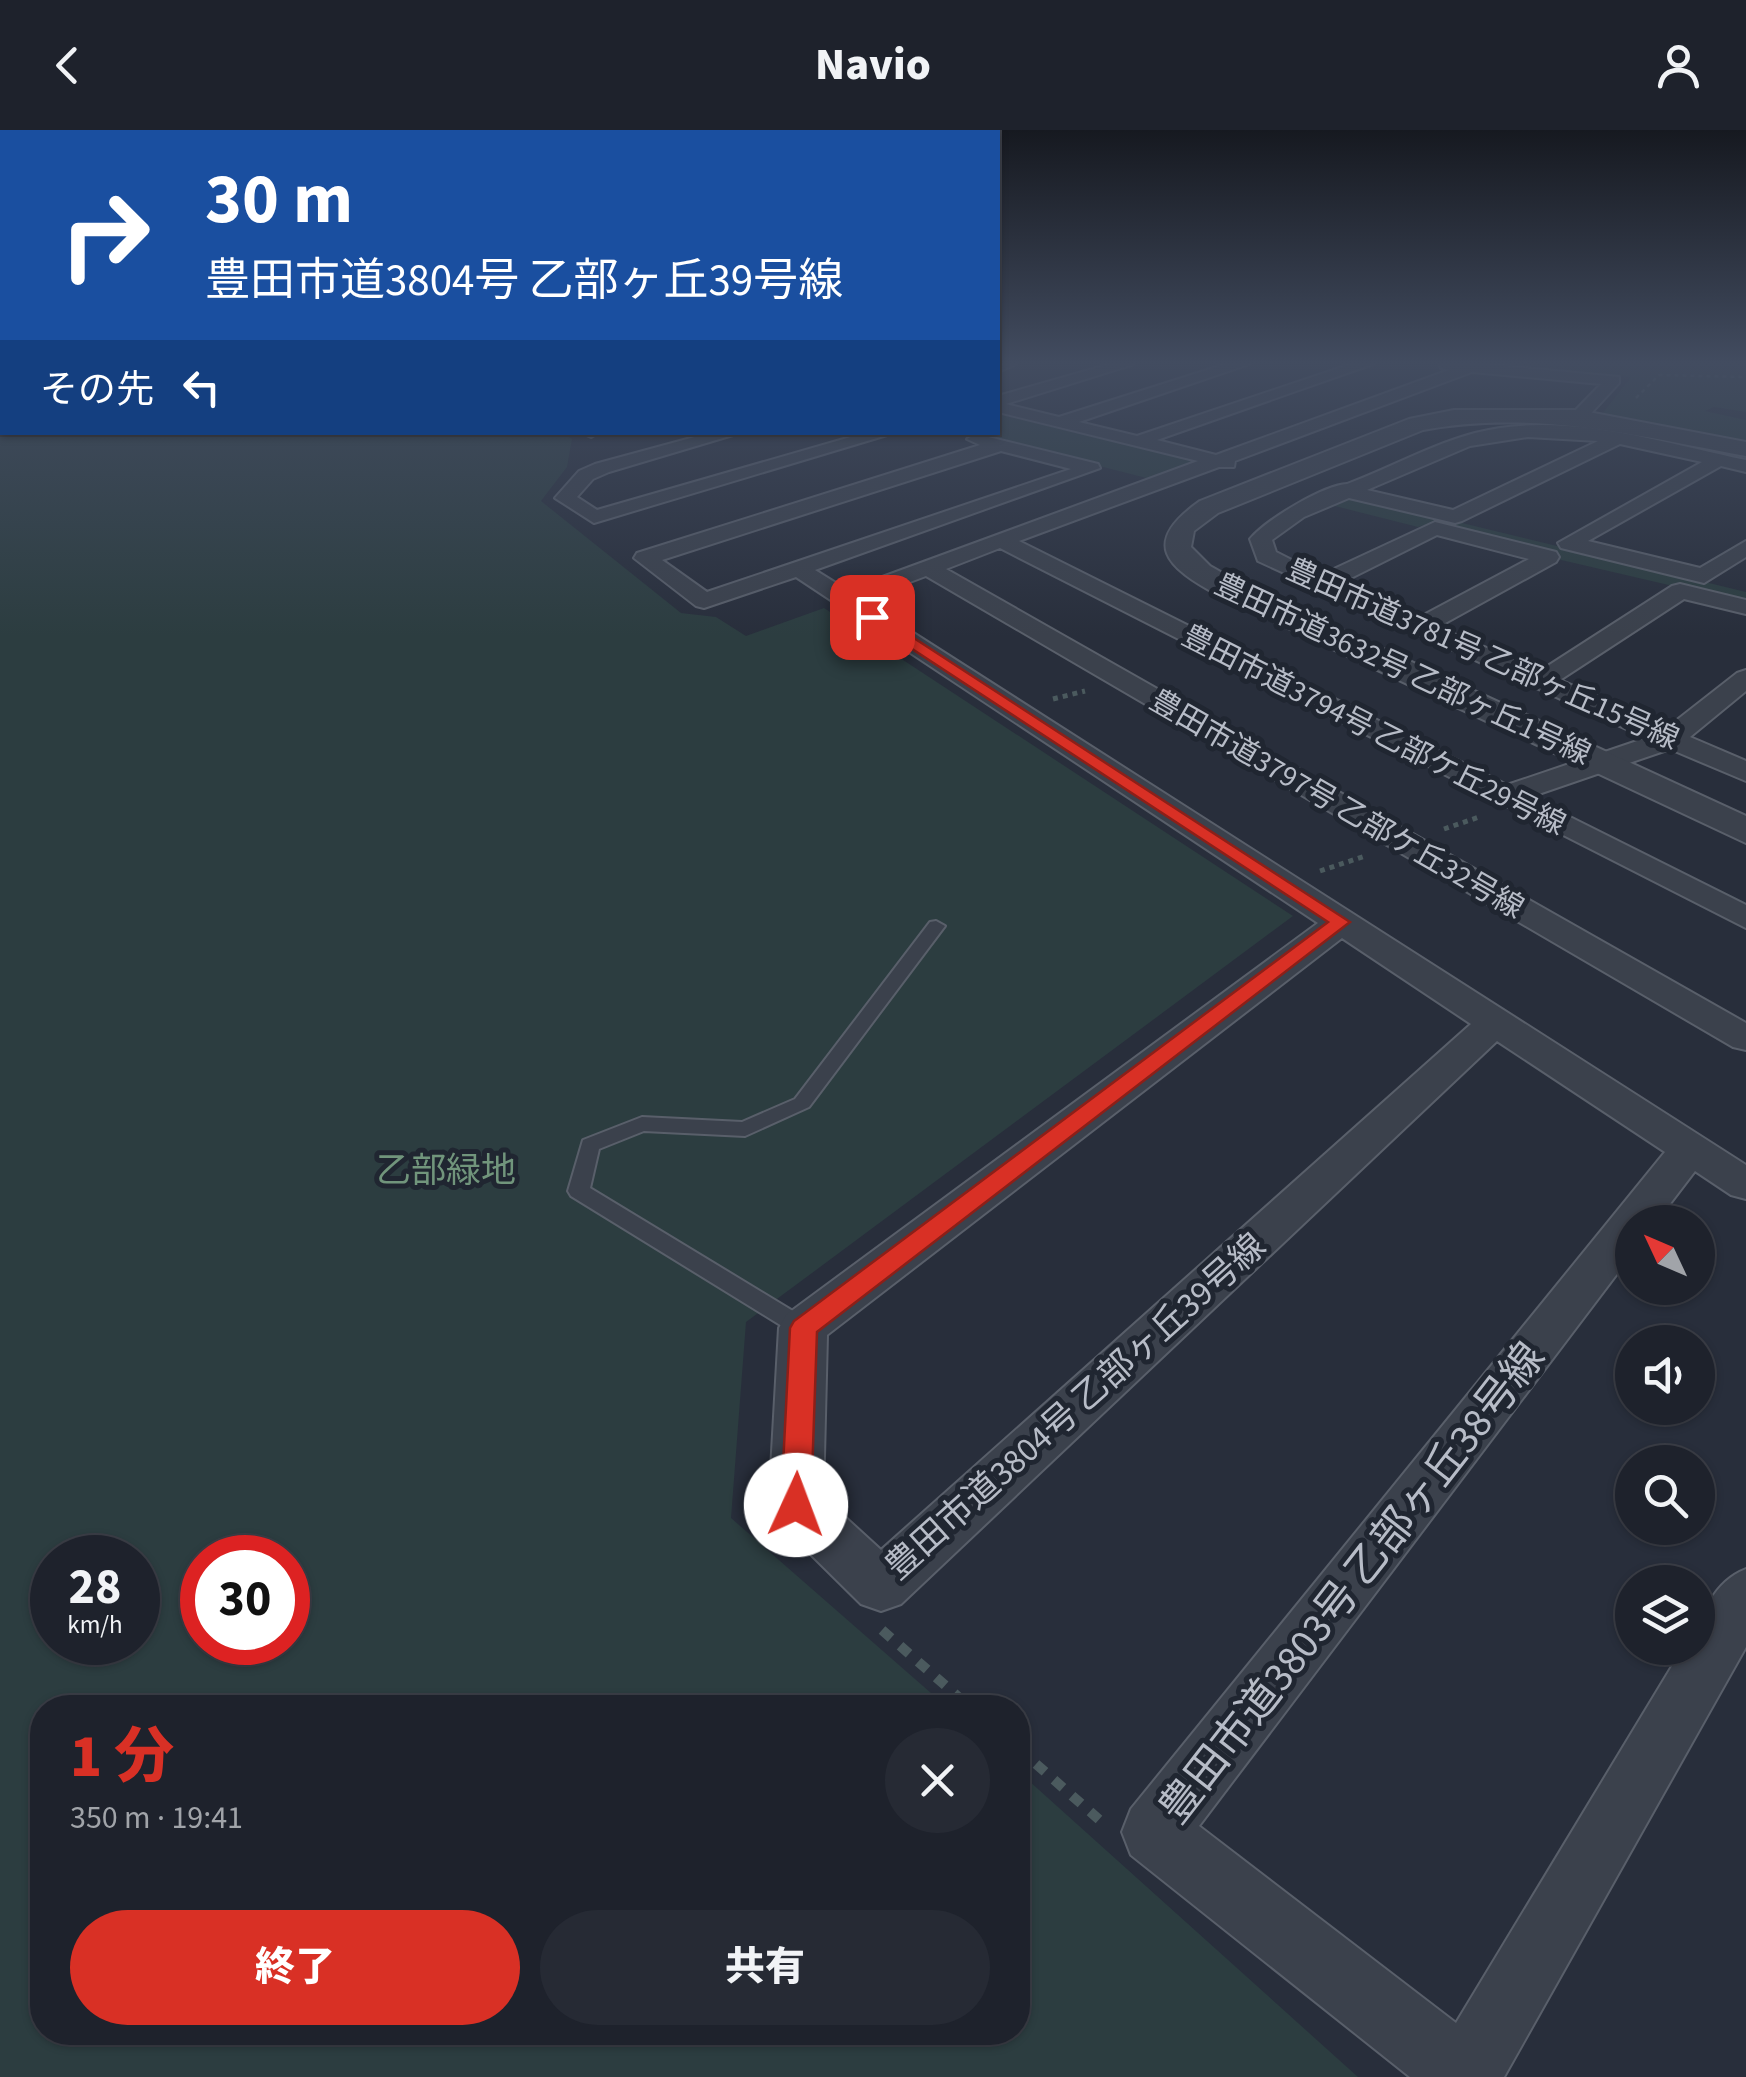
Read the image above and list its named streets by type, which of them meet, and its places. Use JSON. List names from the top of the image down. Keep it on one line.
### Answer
{"streets":{"street":["豊田市道3781号 乙部ヶ丘15号線","豊田市道3632号 乙部ヶ丘1号線","豊田市道3794号 乙部ケ丘29号線","豊田市道3797号 乙部ケ丘32号線","豊田市道3804号 乙部ヶ丘39号線","豊田市道3803号 乙部ヶ丘38号線"]},"parks":["乙部緑地"],"north":"top left","page":{"header":"Navio","turn":["30 m","豊田市道3804号 乙部ヶ丘39号線"],"then":"その先","speed":"28 km/h","limit":"30","heading":["1 分","350 m · 19:41"],"buttons":["終了","共有"]}}
